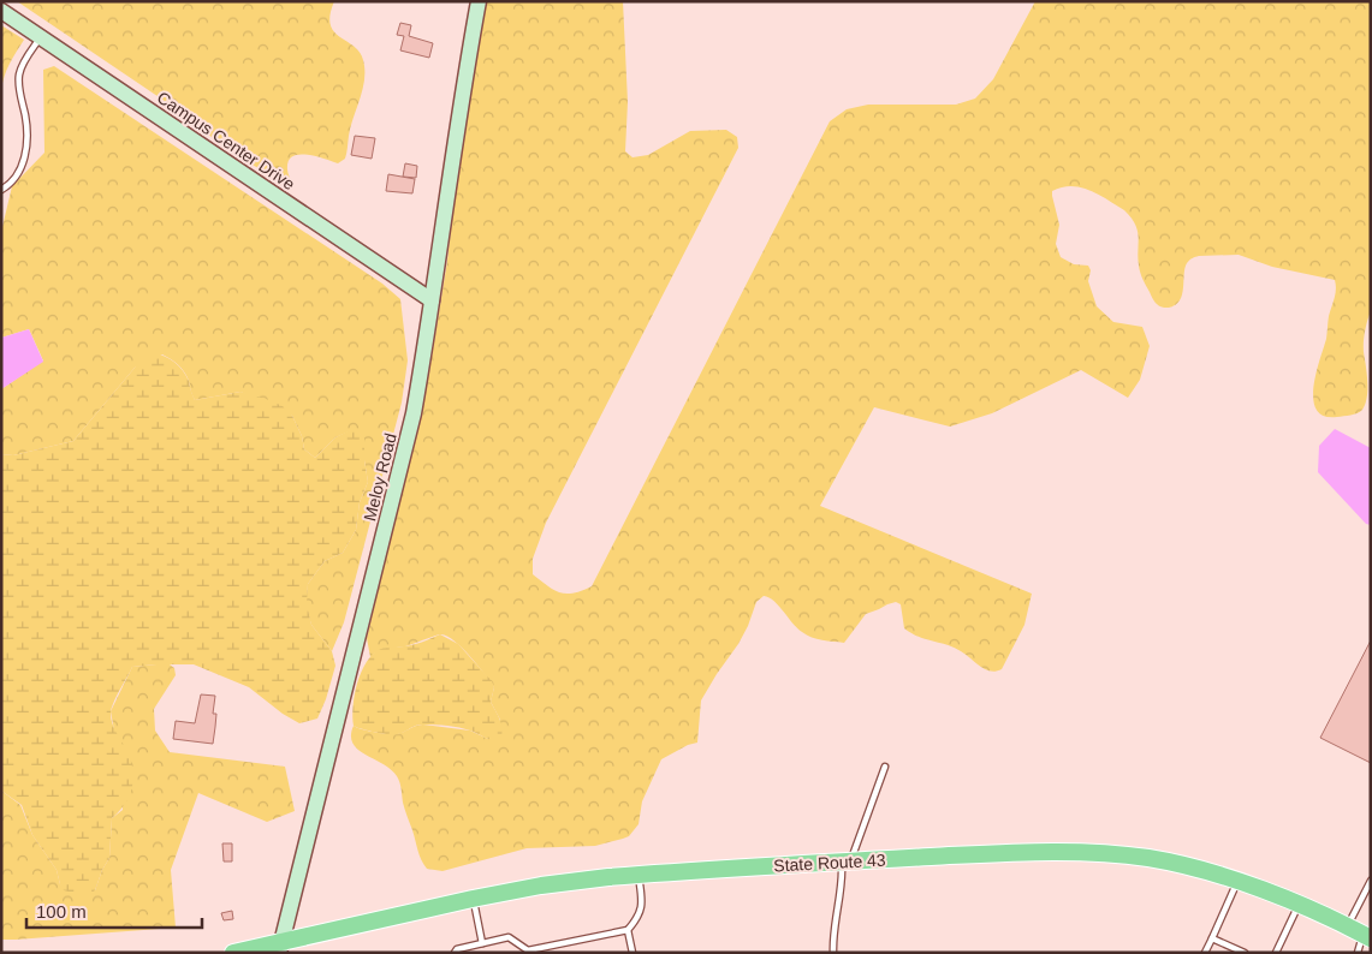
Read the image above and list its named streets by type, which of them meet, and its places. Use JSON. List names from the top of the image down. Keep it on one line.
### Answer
{"streets":{"main road":["State Route 43"],"street":["Campus Center Drive","Meloy Road"]},"crossings":[["Campus Center Drive","Meloy Road"],["Meloy Road","State Route 43"]],"scale_bar":"100 m"}
